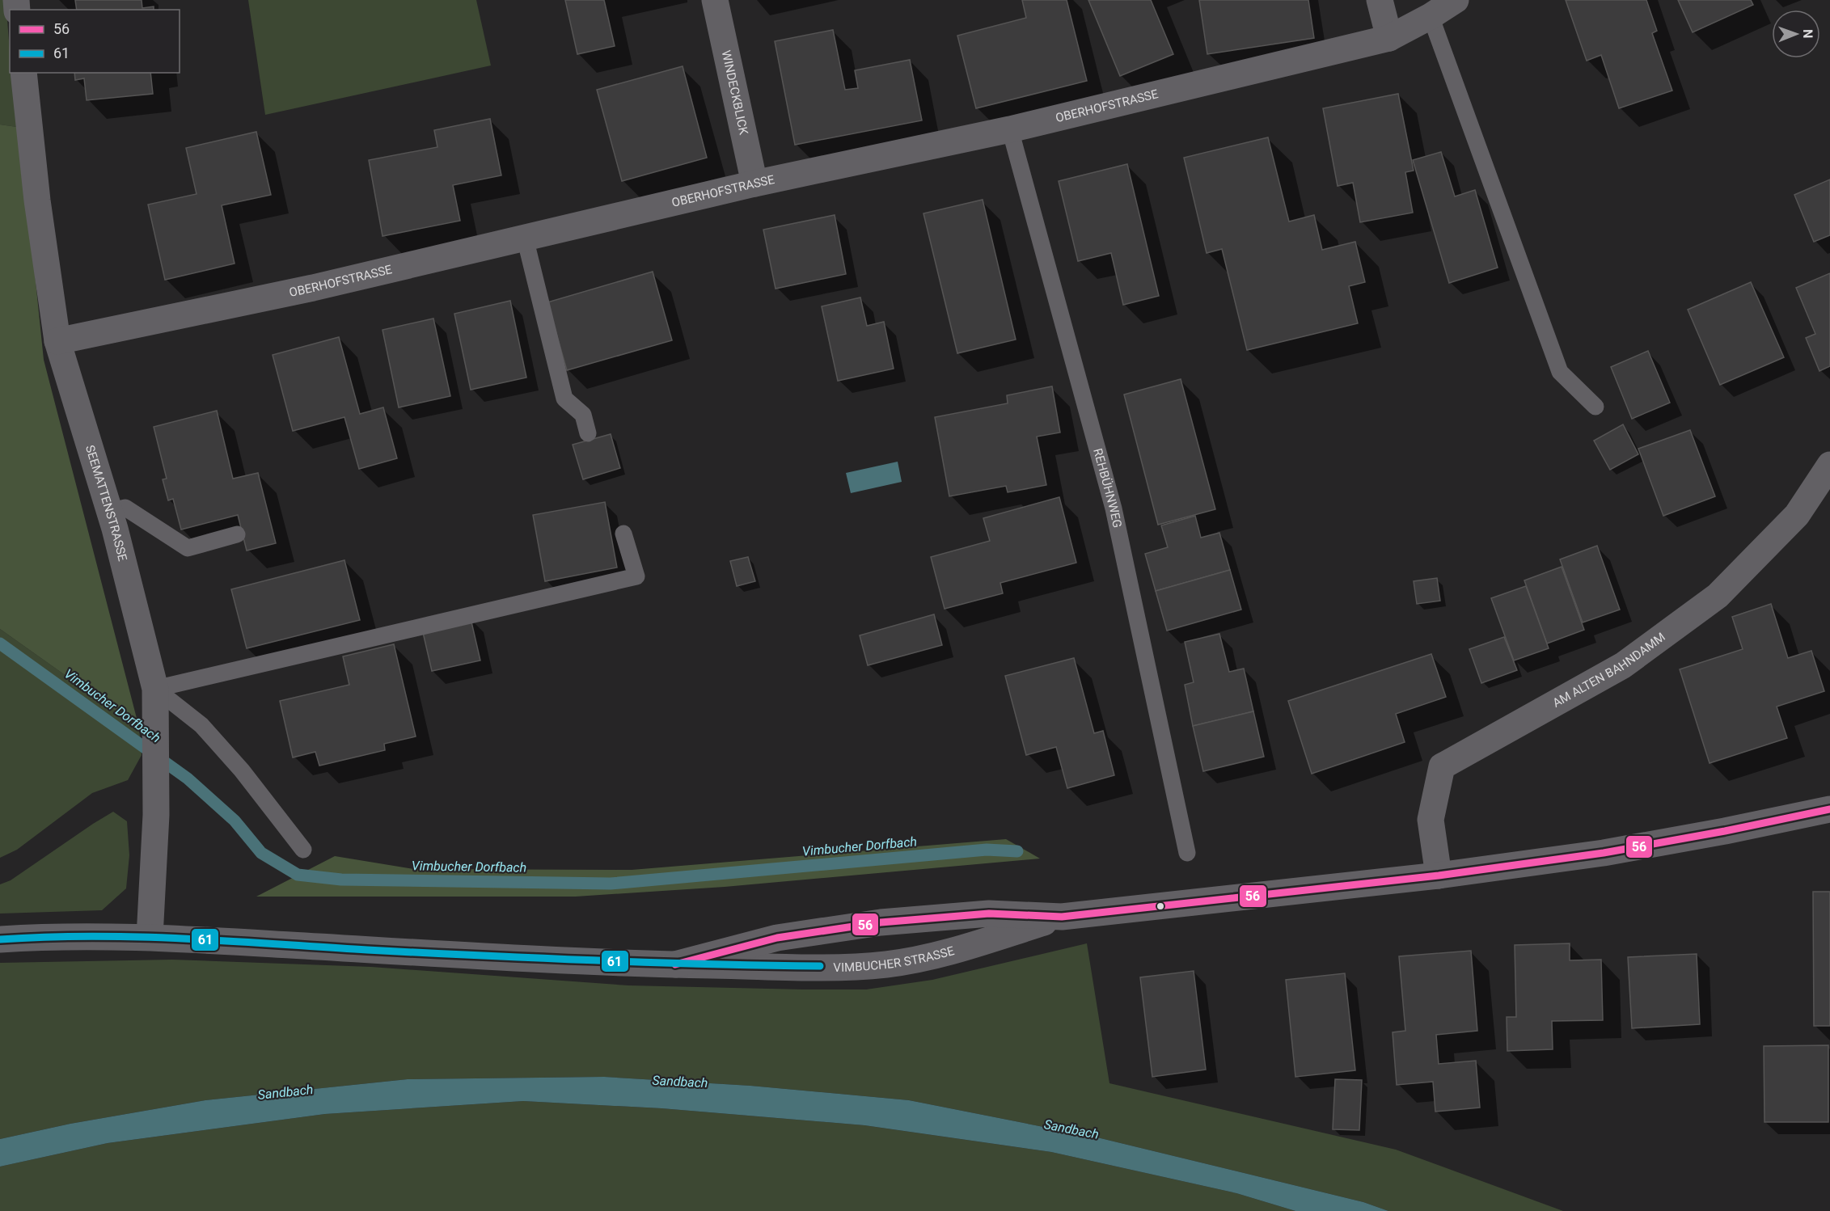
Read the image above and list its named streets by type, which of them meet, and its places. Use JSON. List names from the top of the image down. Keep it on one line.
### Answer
{"streets":{"street":["WINDECKBLICK","OBERHOFSTRASSE","SEEMATTENSTRASSE","AM ALTEN BAHNDAMM","VIMBUCHER STRASSE"],"lane":["REHBÜHNWEG"]},"crossings":[["WINDECKBLICK","OBERHOFSTRASSE"],["OBERHOFSTRASSE","REHBÜHNWEG"],["OBERHOFSTRASSE","SEEMATTENSTRASSE"],["AM ALTEN BAHNDAMM","VIMBUCHER STRASSE"]],"water":["Vimbucher Dorfbach","Sandbach"],"lines":["transit line 56","transit line 61"],"legend":["56","61"],"north":"right"}
